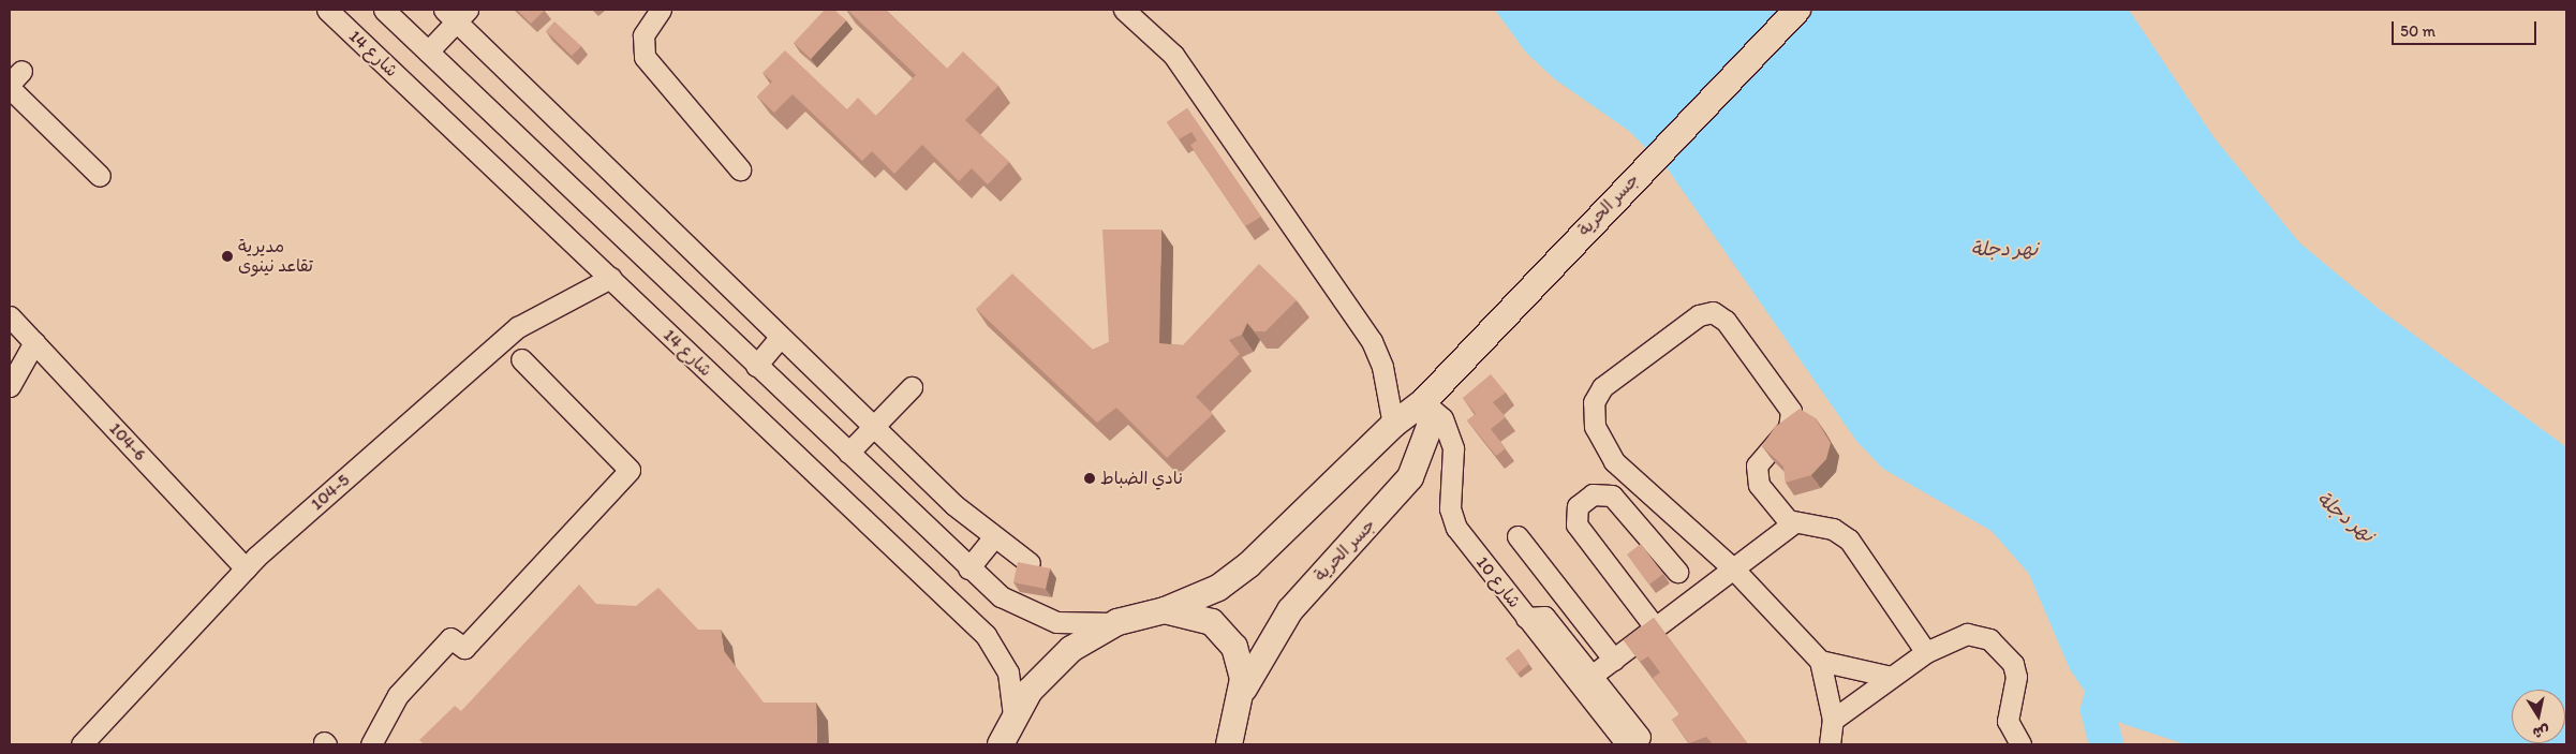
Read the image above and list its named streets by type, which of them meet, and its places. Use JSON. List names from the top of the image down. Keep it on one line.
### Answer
{"streets":{"main road":["جسر الحرية"],"street":["شارع 14","104-6","104-5","شارع 10"]},"crossings":[["شارع 14","104-5"],["جسر الحرية","شارع 10"],["104-6","104-5"]],"water":["نهر دجلة"],"places":["مديرية تقاعد نينوى","نادي الضباط"],"scale_bar":"50 m","north":"bottom"}
